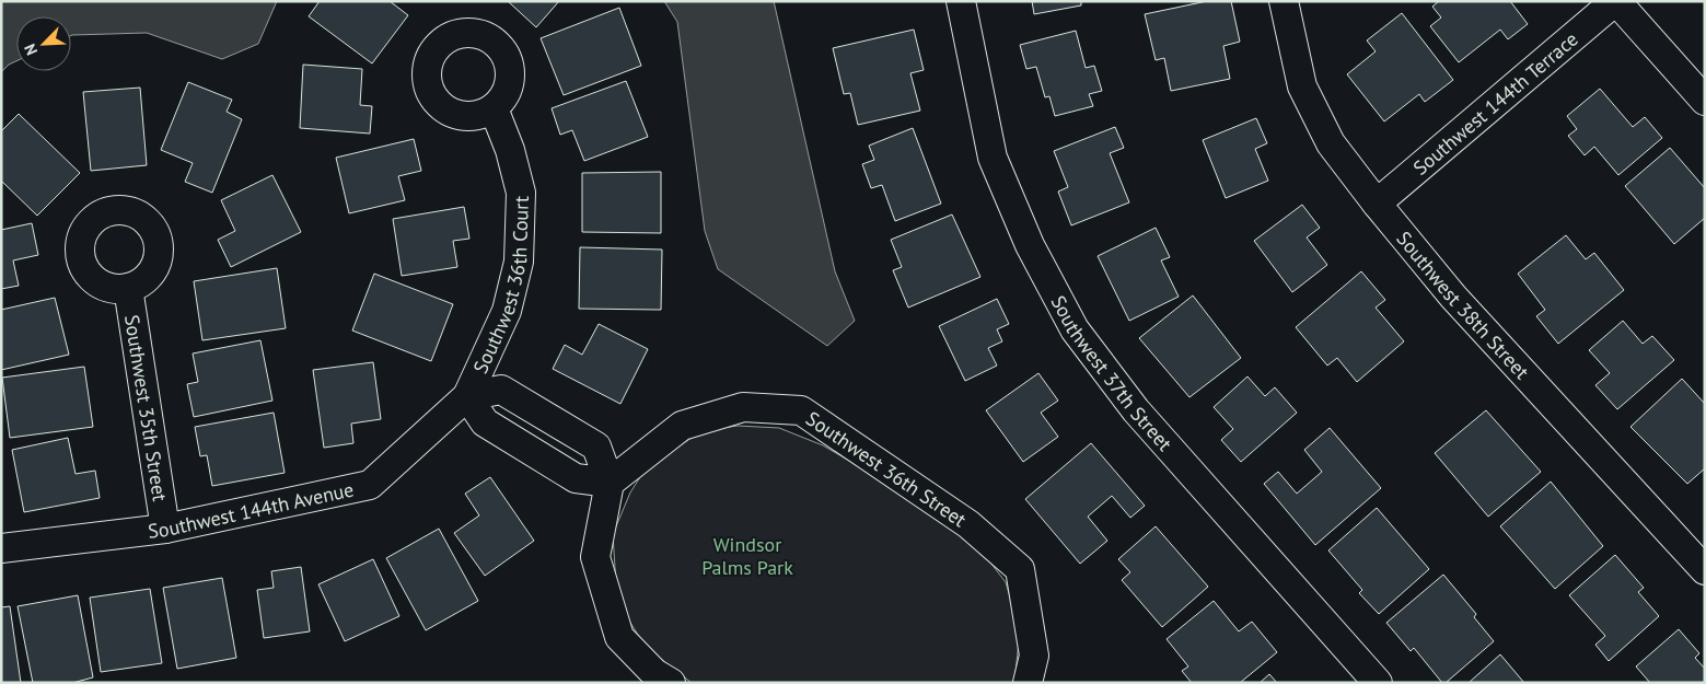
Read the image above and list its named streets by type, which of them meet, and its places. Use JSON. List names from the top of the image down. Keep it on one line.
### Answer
{"streets":{"street":["Southwest 144th Terrace","Southwest 36th Court","Southwest 38th Street","Southwest 37th Street","Southwest 35th Street","Southwest 36th Street","Southwest 144th Avenue"]},"crossings":[["Southwest 144th Terrace","Southwest 38th Street"],["Southwest 36th Court","Southwest 144th Avenue"],["Southwest 35th Street","Southwest 144th Avenue"]],"parks":["Windsor Palms Park"],"north":"bottom left"}
